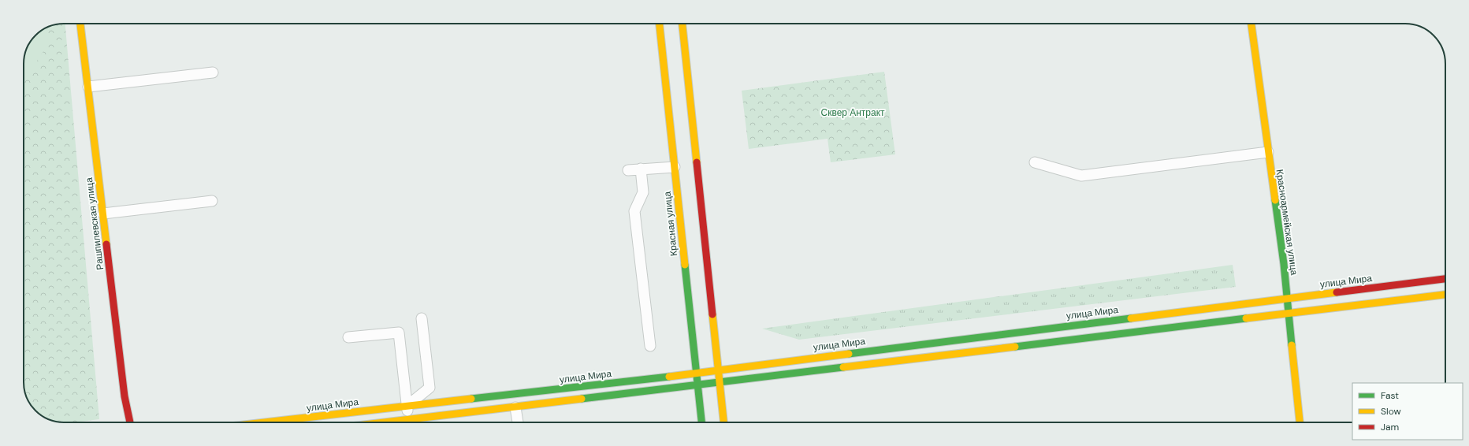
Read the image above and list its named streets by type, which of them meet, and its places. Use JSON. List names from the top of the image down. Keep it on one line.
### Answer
{"streets":{"street":["Красноармейская улица","Рашпилевская улица","Красная улица","улица Мира"]},"crossings":[["Красноармейская улица","улица Мира"],["Красная улица","улица Мира"]],"parks":["Сквер Антракт"],"legend":["Fast","Slow","Jam"]}
